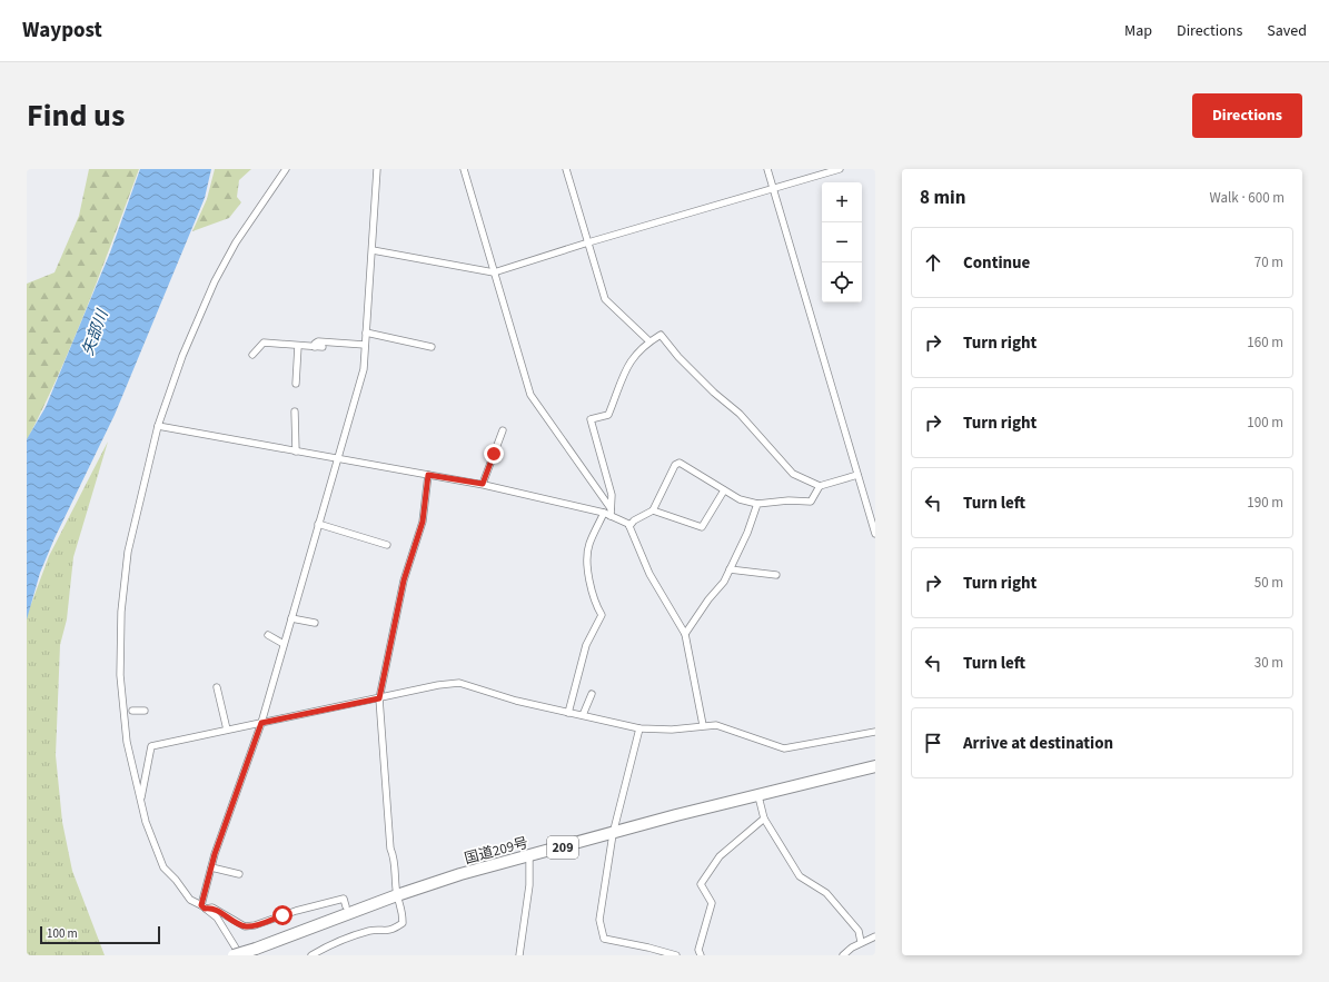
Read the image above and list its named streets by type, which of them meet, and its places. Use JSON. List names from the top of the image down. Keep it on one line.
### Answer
{"streets":{"highway":["209","国道209号"]},"water":["矢部川"],"scale_bar":"100 m","page":{"header":"Waypost","nav":["Map","Directions","Saved"],"title":"Find us","buttons":"Directions","heading":["8 min","Walk · 600 m"],"map_buttons":["+","−"],"list":[["Continue","70 m"],["Turn right","160 m"],["Turn right","100 m"],["Turn left","190 m"],["Turn right","50 m"],["Turn left","30 m"],"Arrive at destination"],"scale":"100 m"}}
